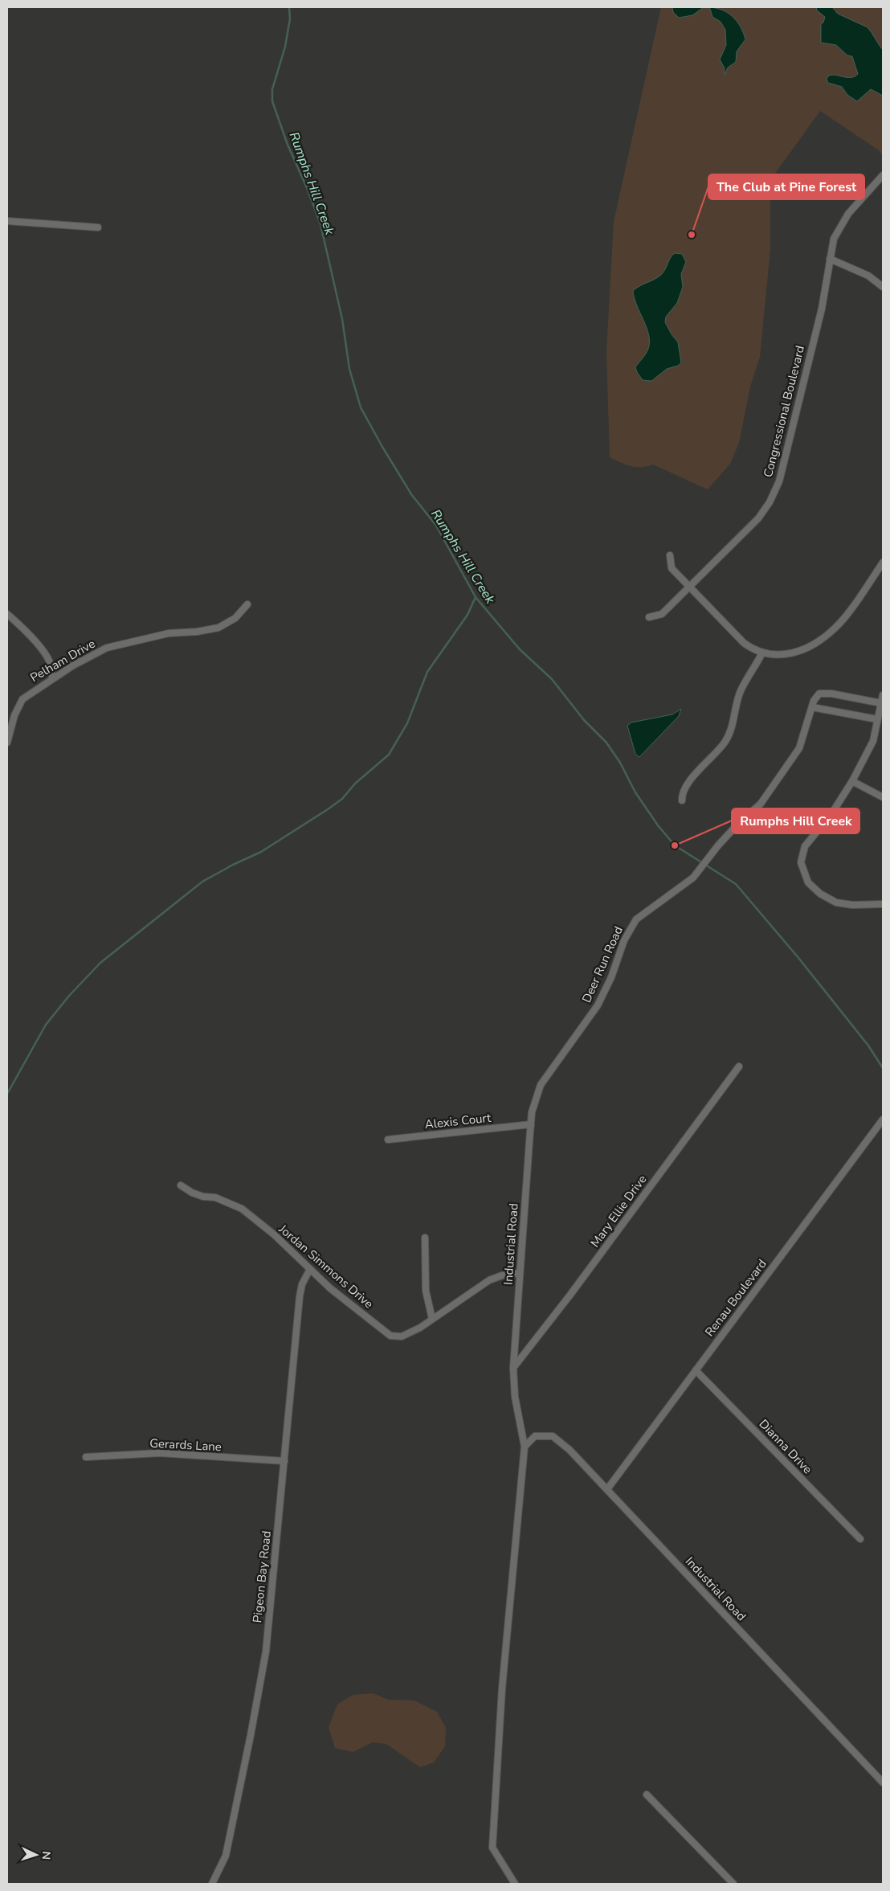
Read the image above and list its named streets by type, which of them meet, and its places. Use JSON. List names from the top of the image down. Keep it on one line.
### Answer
{"streets":{"street":["Congressional Boulevard","Pelham Drive","Deer Run Road","Alexis Court","Mary Ellie Drive","Industrial Road","Jordan Simmons Drive","Renau Boulevard","Gerards Lane","Dianna Drive","Pigeon Bay Road"]},"crossings":[["Deer Run Road","Industrial Road"],["Alexis Court","Industrial Road"],["Mary Ellie Drive","Industrial Road"],["Industrial Road","Jordan Simmons Drive"],["Industrial Road","Renau Boulevard"],["Jordan Simmons Drive","Pigeon Bay Road"],["Renau Boulevard","Dianna Drive"],["Gerards Lane","Pigeon Bay Road"]],"water":["Rumphs Hill Creek"],"places":["The Club at Pine Forest","Rumphs Hill Creek"],"north":"right"}
